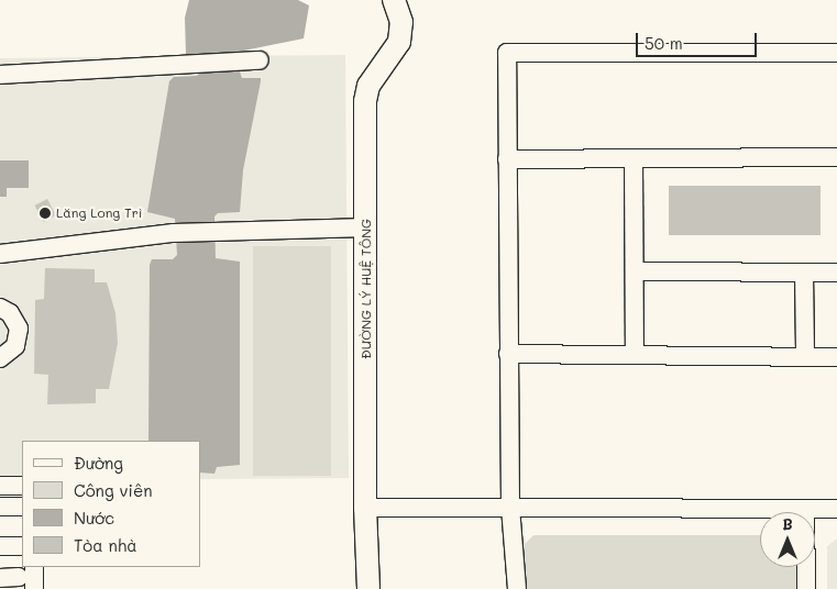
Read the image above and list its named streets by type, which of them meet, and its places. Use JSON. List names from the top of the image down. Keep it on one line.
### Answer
{"streets":{"main road":["ĐƯỜNG LÝ HUỆ TÔNG"]},"places":["Lăng Long Trì"],"legend":["Đường","Công viên","Nước","Tòa nhà"],"scale_bar":"50 m","north":"top"}
